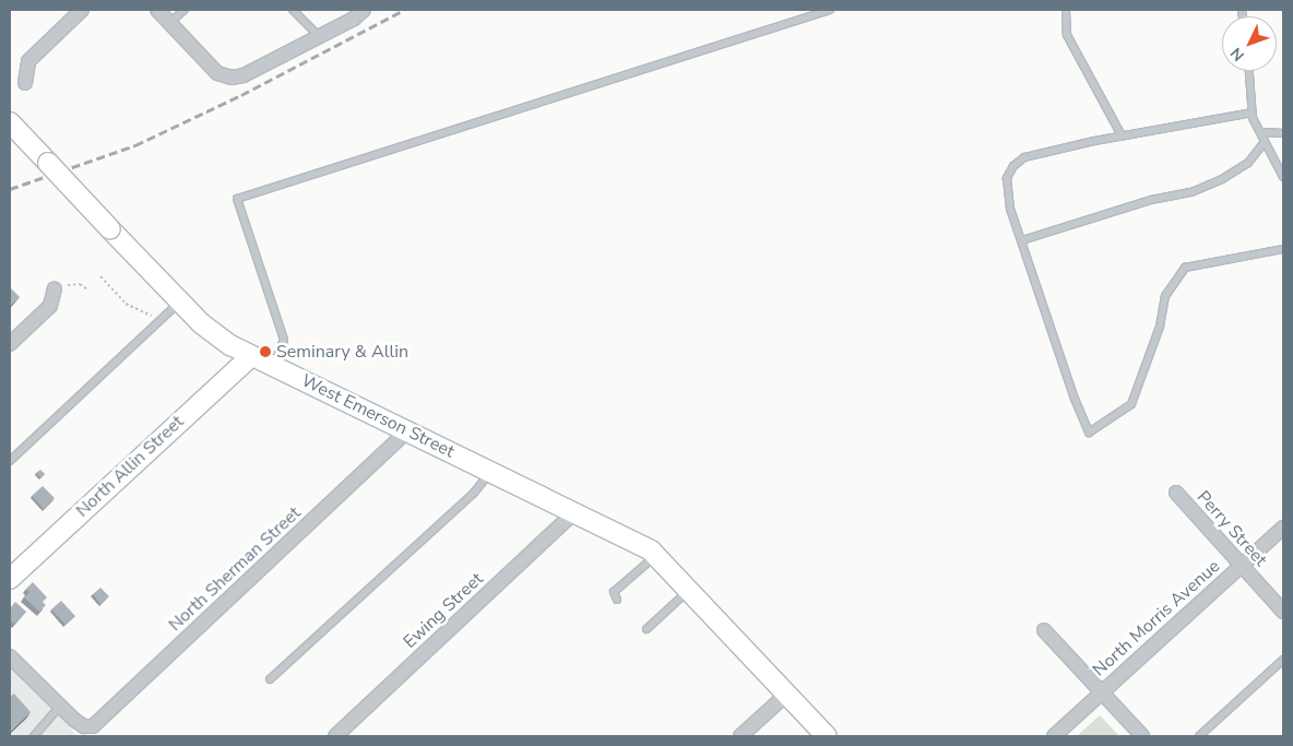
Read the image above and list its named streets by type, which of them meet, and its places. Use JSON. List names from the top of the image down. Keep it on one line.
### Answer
{"streets":{"street":["West Emerson Street","North Allin Street","Perry Street","North Sherman Street","Ewing Street","North Morris Avenue"]},"crossings":[["West Emerson Street","North Allin Street"],["West Emerson Street","North Sherman Street"],["West Emerson Street","Ewing Street"],["Perry Street","North Morris Avenue"]],"places":["Seminary & Allin"],"north":"bottom left"}
